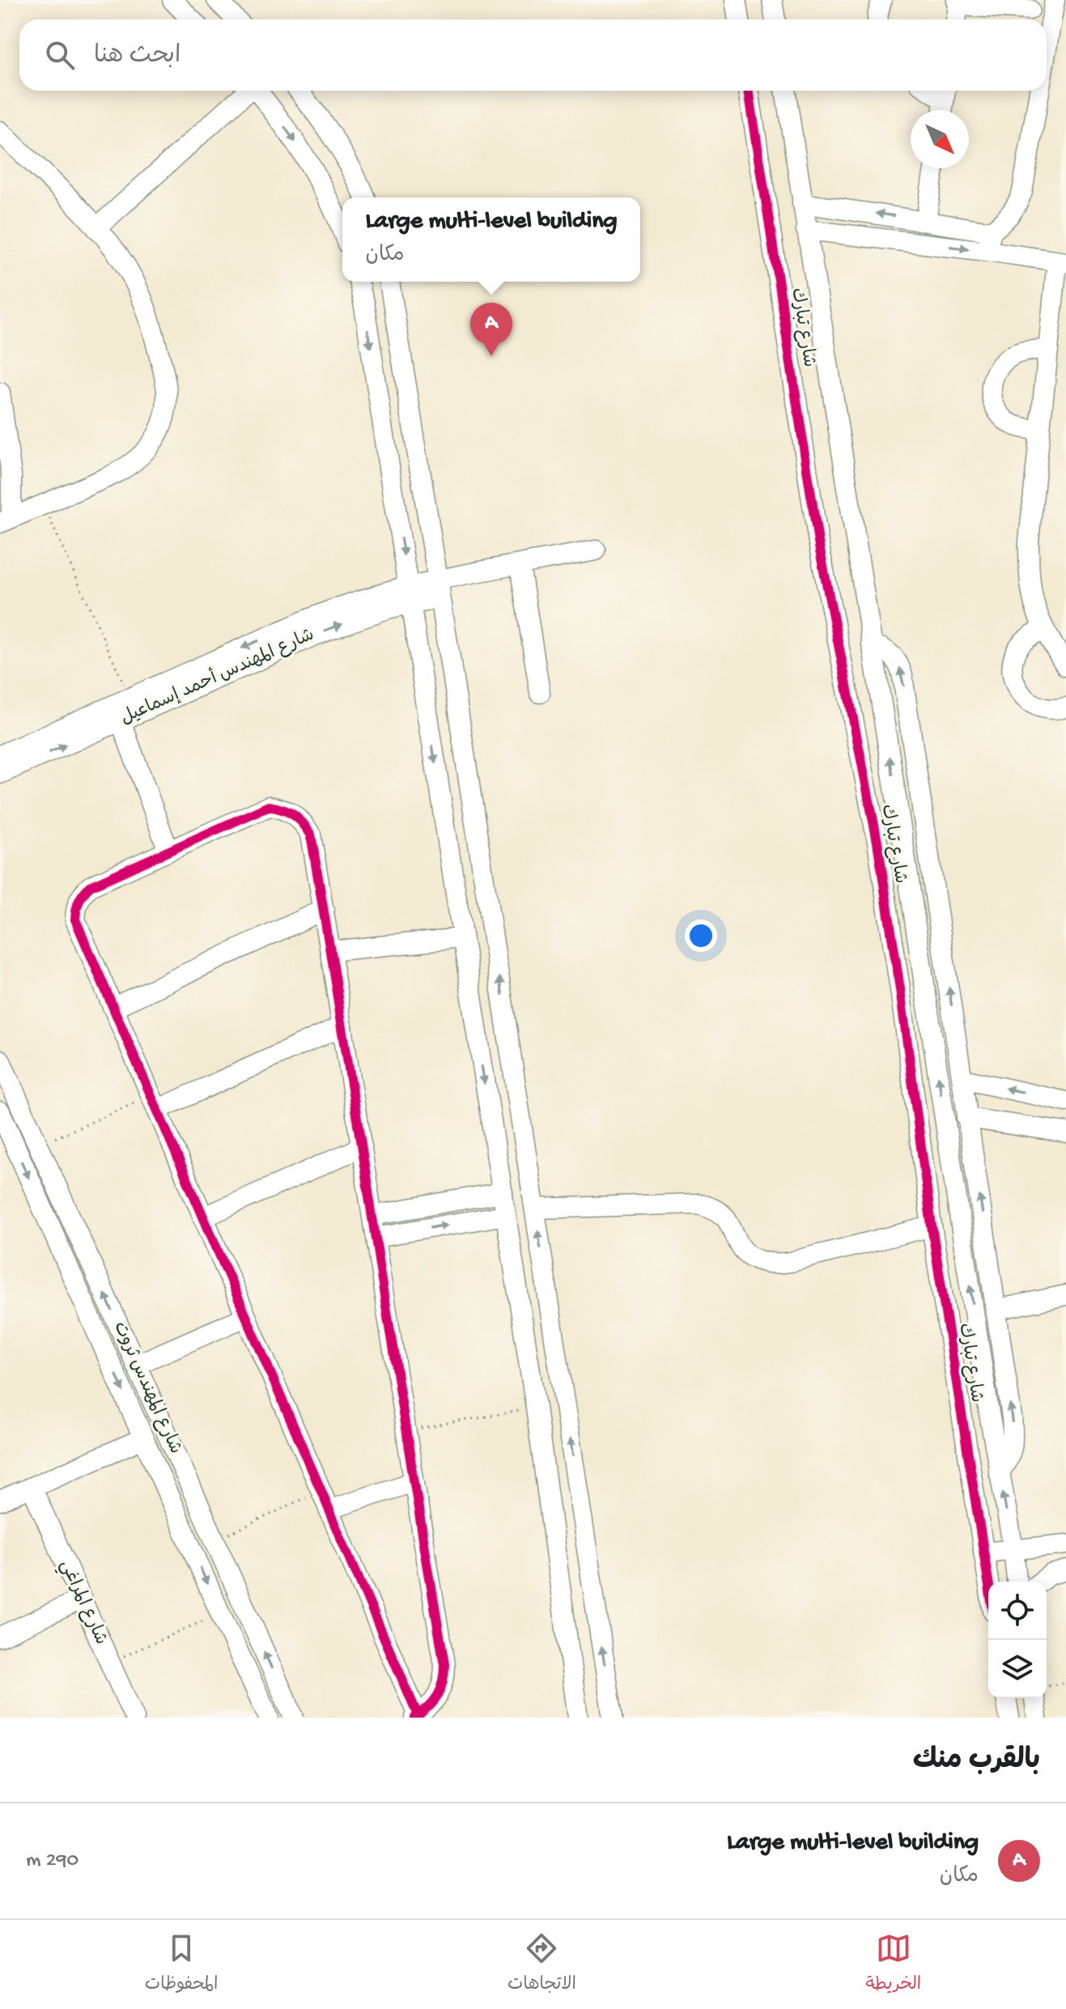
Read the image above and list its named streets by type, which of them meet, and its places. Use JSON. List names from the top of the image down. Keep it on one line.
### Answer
{"streets":{"street":["شارع تبارك","شارع المهندس أحمد إسماعيل","شارع المهندس ثروت","شارع المراغي"]},"north":"bottom right","page":{"search":"ابحث هنا","popup":["Large multi-level building","مكان"],"pins":"A","heading":"بالقرب منك","list":[{"mark":"A","name":"Large multi-level building","note":"مكان","value":"290 m"}],"nav":["الخريطة","الاتجاهات","المحفوظات"]}}
